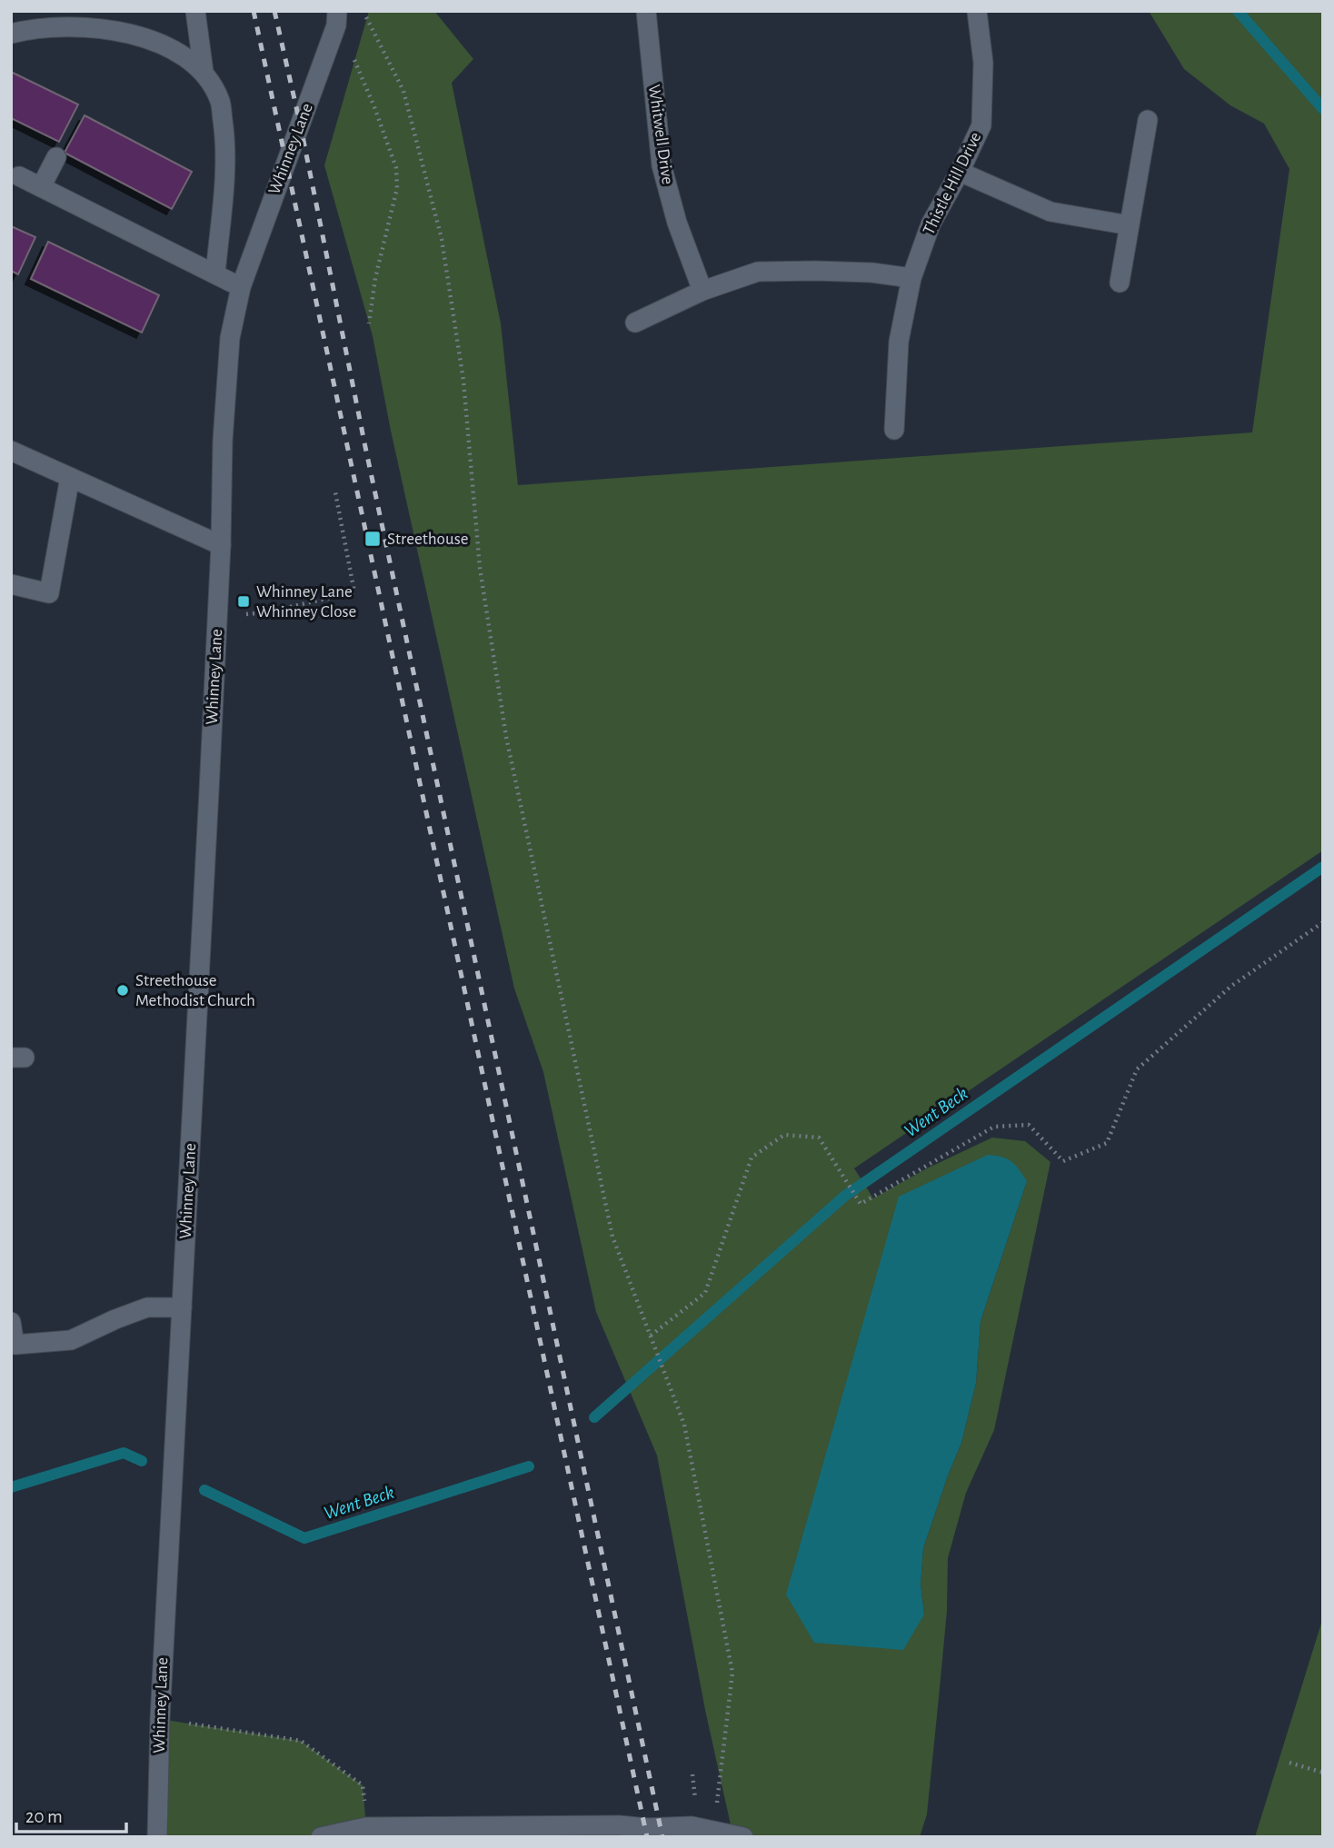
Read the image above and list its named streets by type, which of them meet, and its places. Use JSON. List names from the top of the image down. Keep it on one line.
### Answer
{"streets":{"street":["Whitwell Drive","Whinney Lane","Thistle Hill Drive"]},"water":["Went Beck"],"places":{"transit":["Streethouse","Whinney Lane Whinney Close"],"other":["Streethouse Methodist Church"]},"scale_bar":"20 m"}
